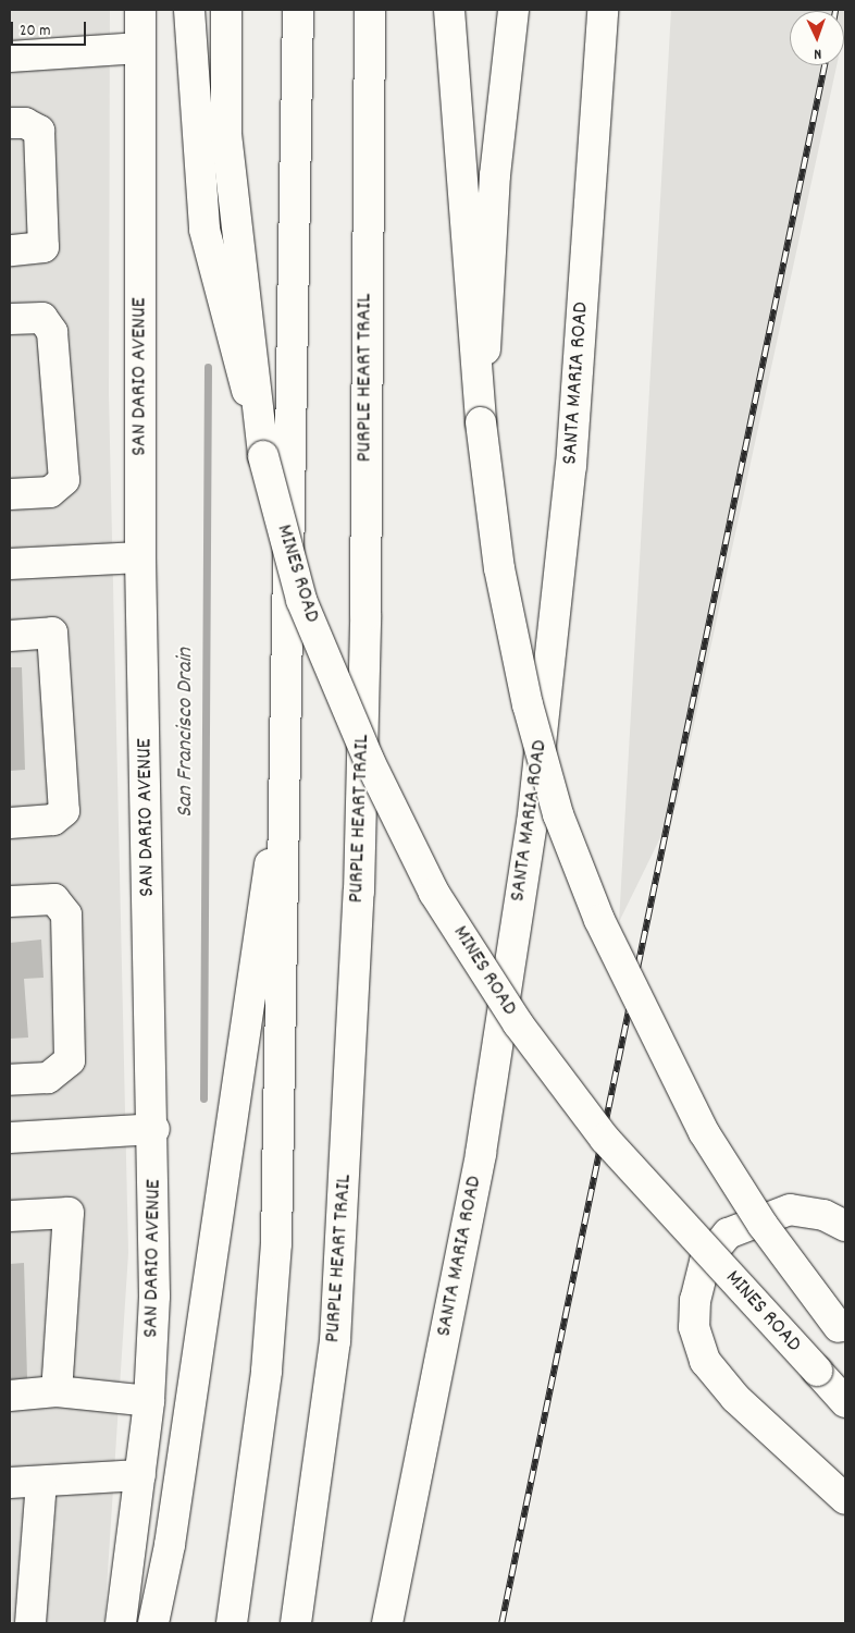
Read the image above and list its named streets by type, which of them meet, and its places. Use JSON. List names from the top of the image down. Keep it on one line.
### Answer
{"streets":{"main road":["SAN DARIO AVENUE","PURPLE HEART TRAIL","SANTA MARIA ROAD","MINES ROAD"]},"water":["San Francisco Drain"],"scale_bar":"20 m","north":"bottom"}
